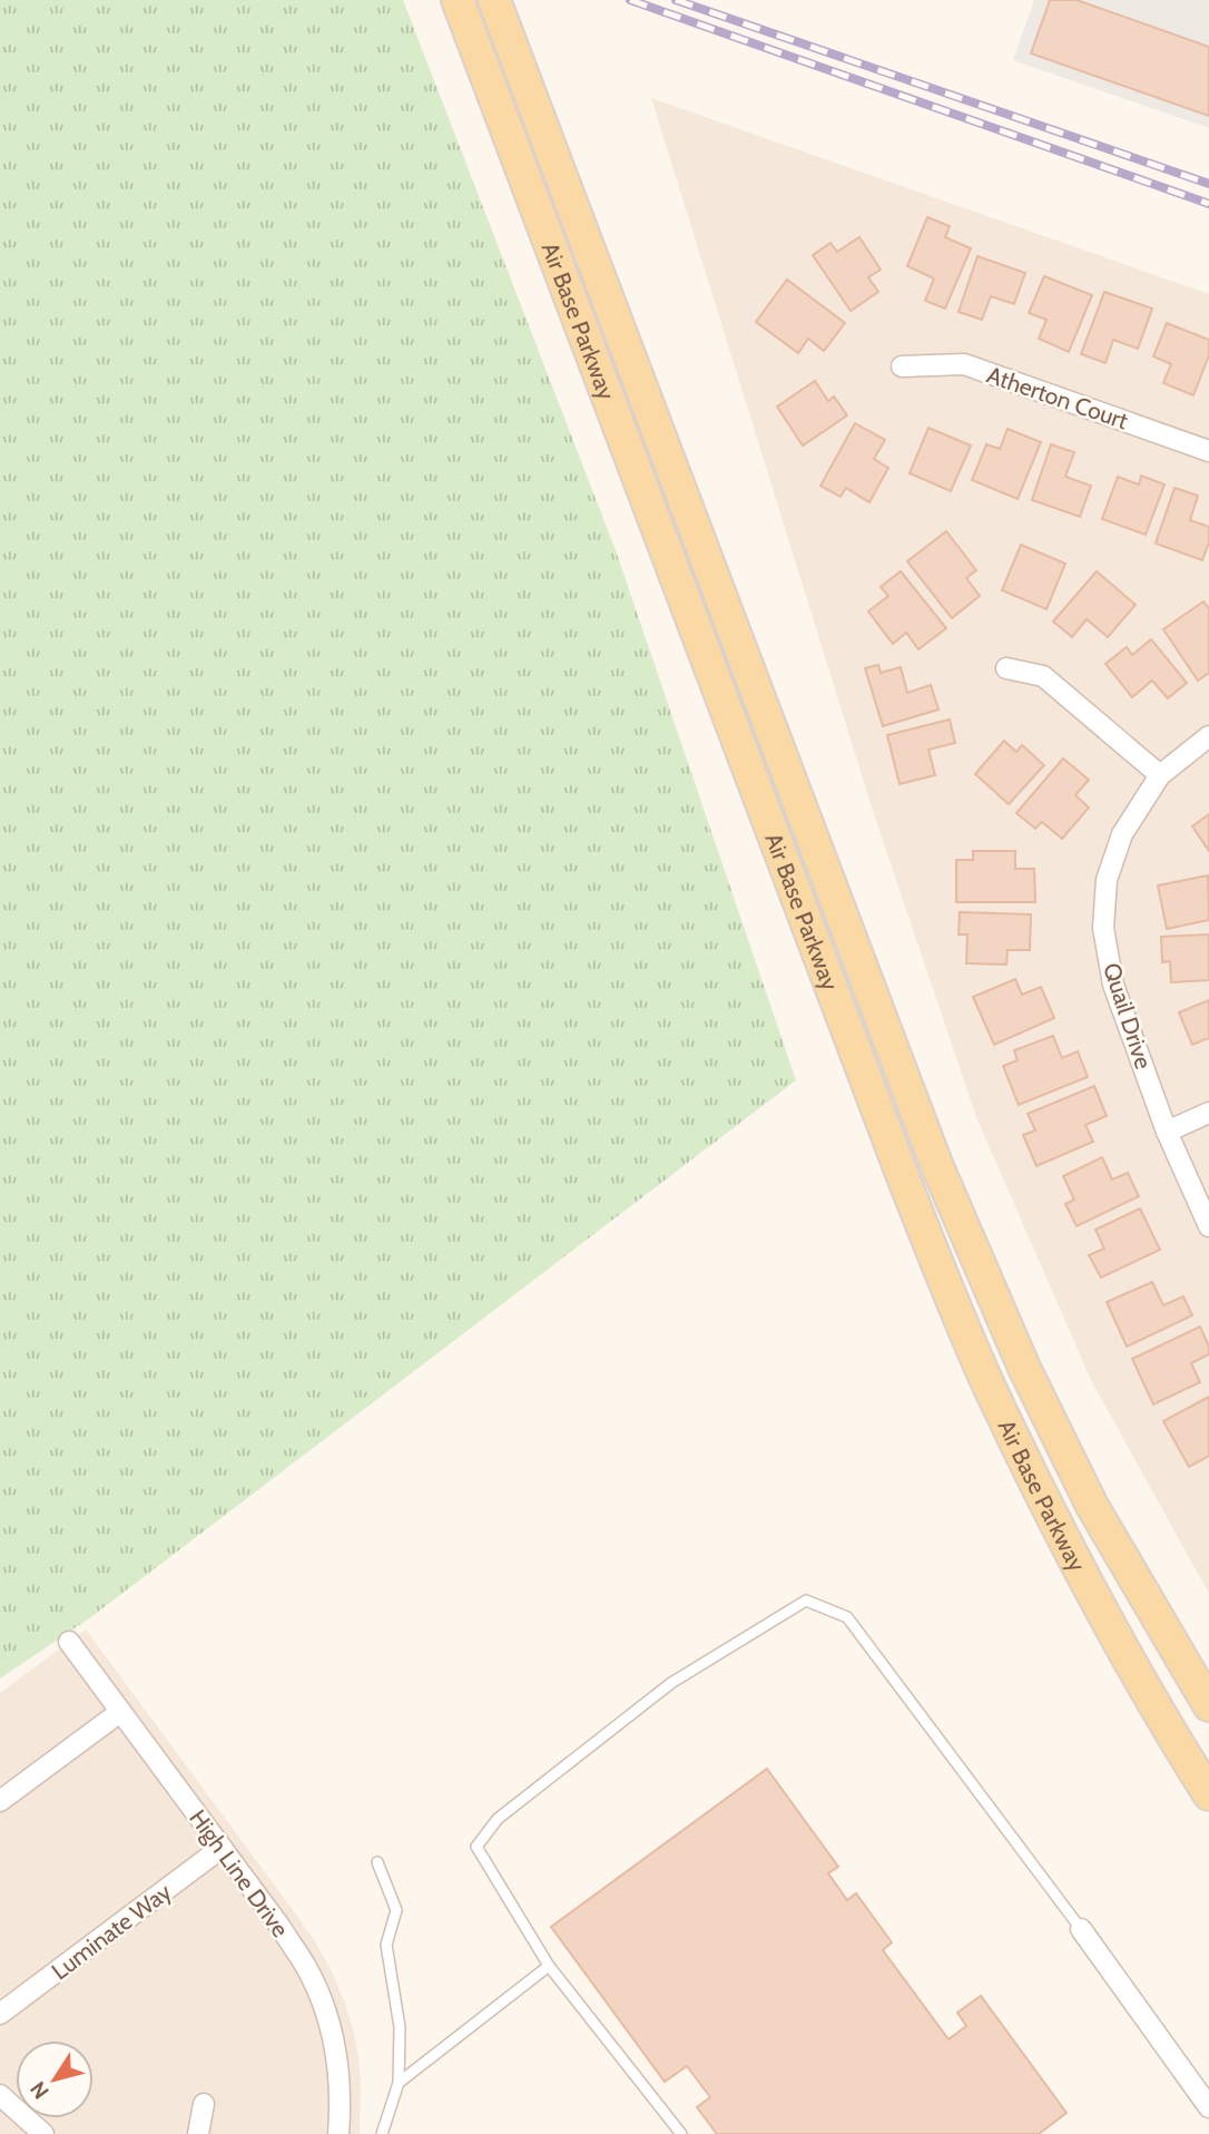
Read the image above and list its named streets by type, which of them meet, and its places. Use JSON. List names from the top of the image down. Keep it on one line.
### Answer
{"streets":{"main road":["Air Base Parkway"],"street":["Atherton Court","Quail Drive","High Line Drive","Luminate Way"]},"crossings":[["High Line Drive","Luminate Way"]],"north":"bottom left"}
